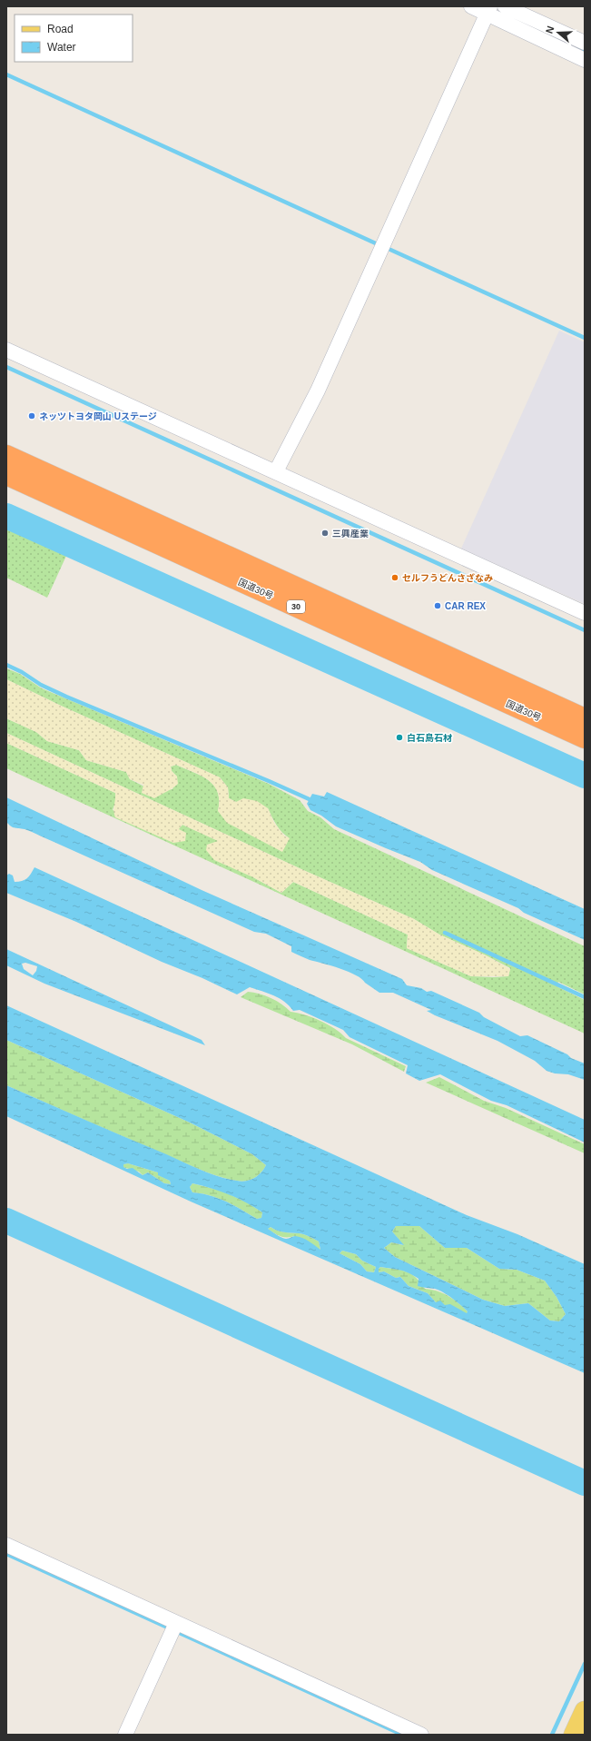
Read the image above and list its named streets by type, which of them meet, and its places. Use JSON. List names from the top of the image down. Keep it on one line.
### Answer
{"streets":{"highway":["国道30号","30"]},"places":["ネッツトヨタ岡山 Uステージ","三興産業","セルフうどんさざなみ","CAR REX","白石島石材"],"legend":["Road","Water"],"north":"left"}
